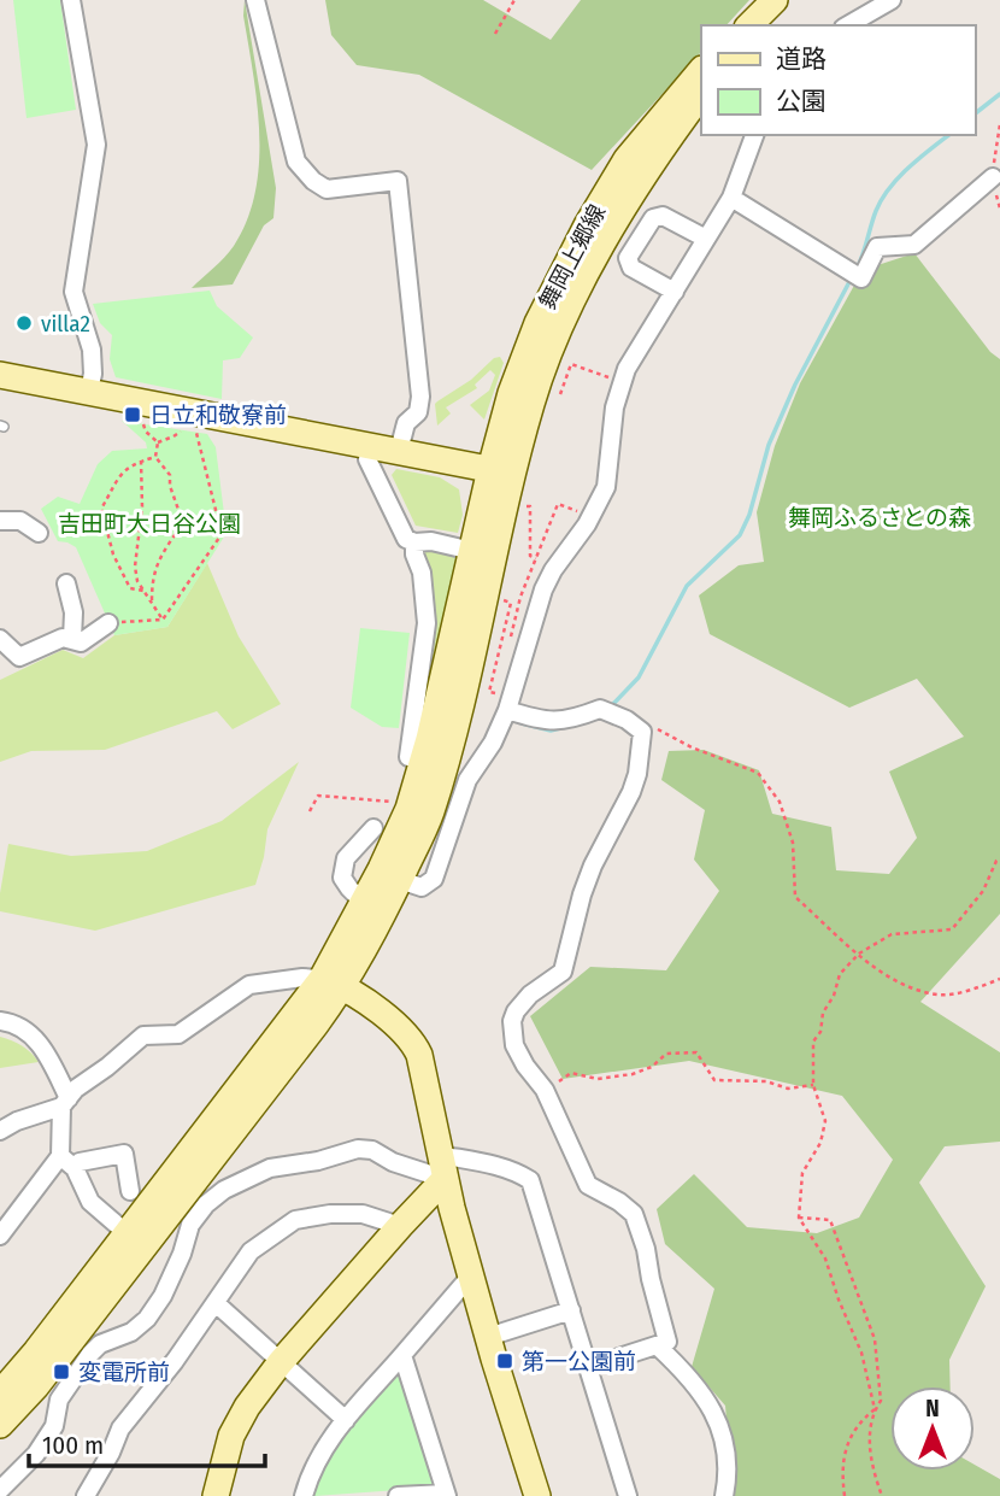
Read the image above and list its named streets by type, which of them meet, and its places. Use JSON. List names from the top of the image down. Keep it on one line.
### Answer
{"streets":{"street":["舞岡上郷線"]},"parks":["舞岡ふるさとの森","吉田町大日谷公園"],"places":{"other":["villa2"],"transit":["日立和敬寮前","第一公園前","変電所前"]},"legend":["道路","公園"],"scale_bar":"100 m","north":"top"}
